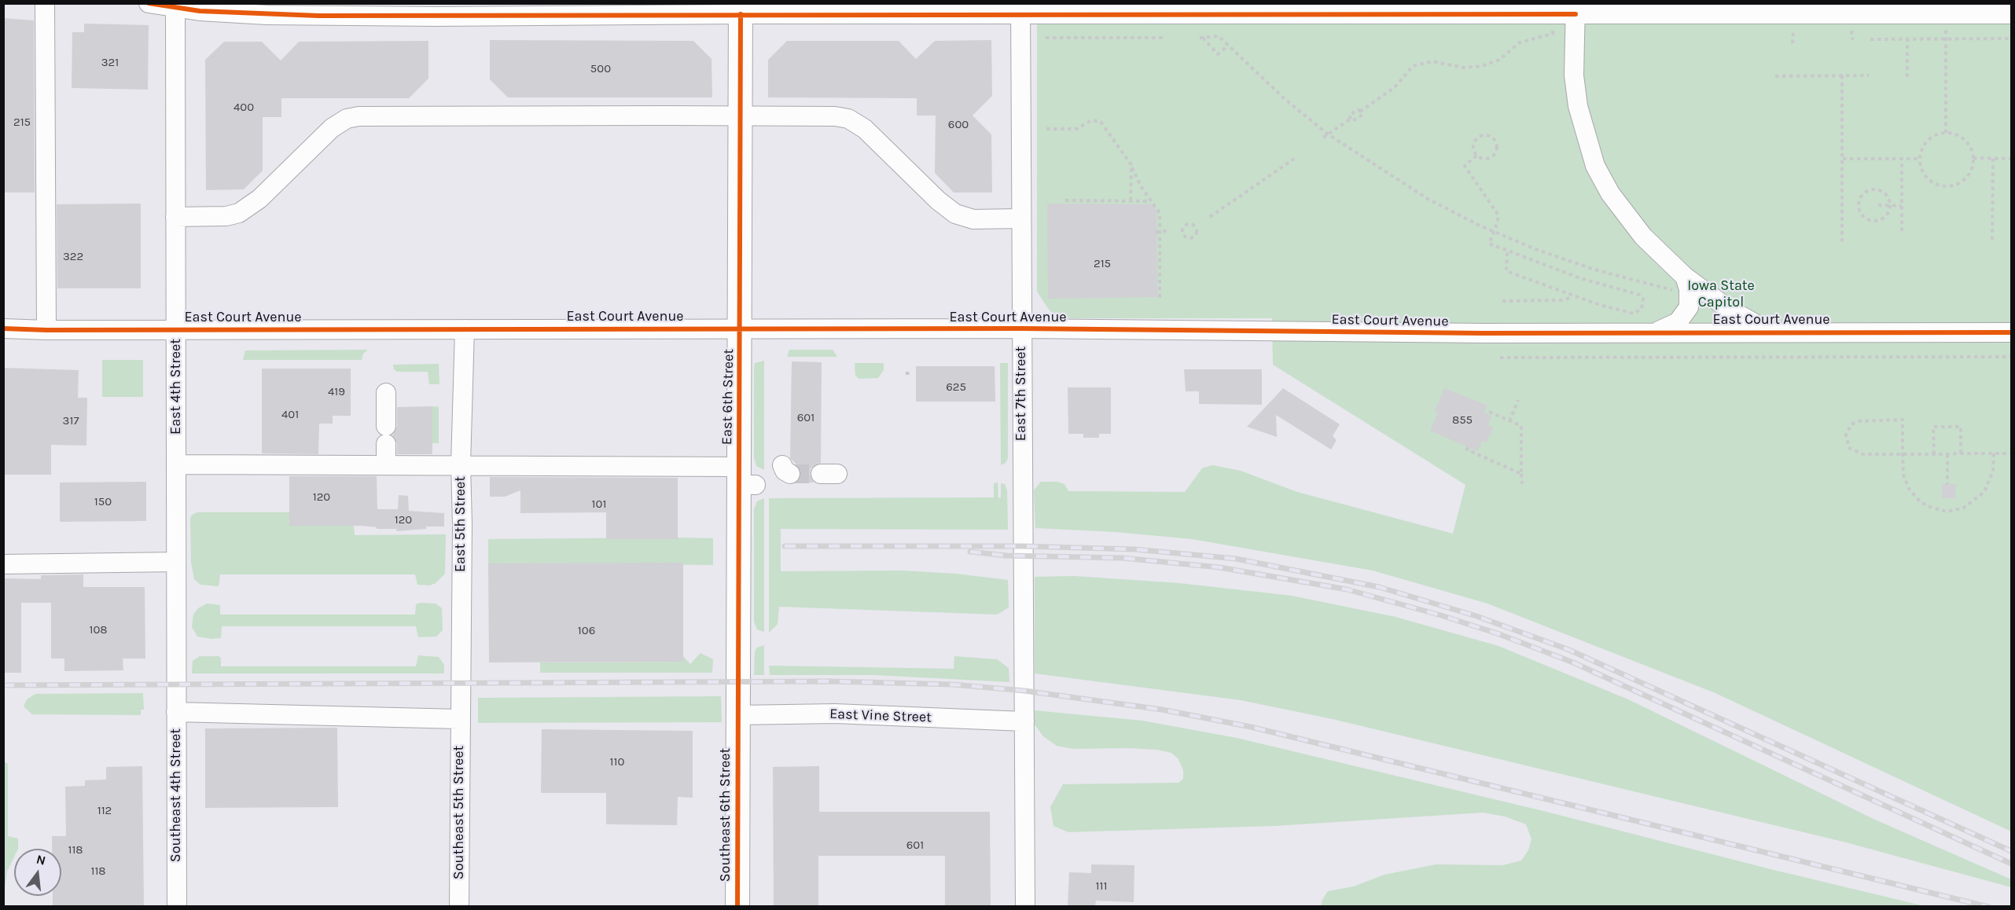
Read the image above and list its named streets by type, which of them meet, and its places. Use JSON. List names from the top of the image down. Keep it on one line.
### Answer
{"streets":{"main road":["East 6th Street","Southeast 6th Street"],"street":["East Court Avenue","East 4th Street","East 7th Street","East 5th Street","East Vine Street","Southeast 4th Street","Southeast 5th Street"]},"crossings":[["East Court Avenue","East 4th Street"],["East Court Avenue","East 7th Street"],["East Court Avenue","East 6th Street"],["East Court Avenue","East 5th Street"],["East 4th Street","Southeast 4th Street"],["East 7th Street","East Vine Street"],["East 6th Street","East Vine Street"],["East 6th Street","Southeast 6th Street"],["East 5th Street","Southeast 5th Street"],["East Vine Street","Southeast 6th Street"]],"parks":["Iowa State Capitol"],"house_numbers":["321","500","400","215","600","322","215","625","419","401","601","855","317","120","150","101","120","108","106","110","112","601","118","118","111"],"north":"top"}
